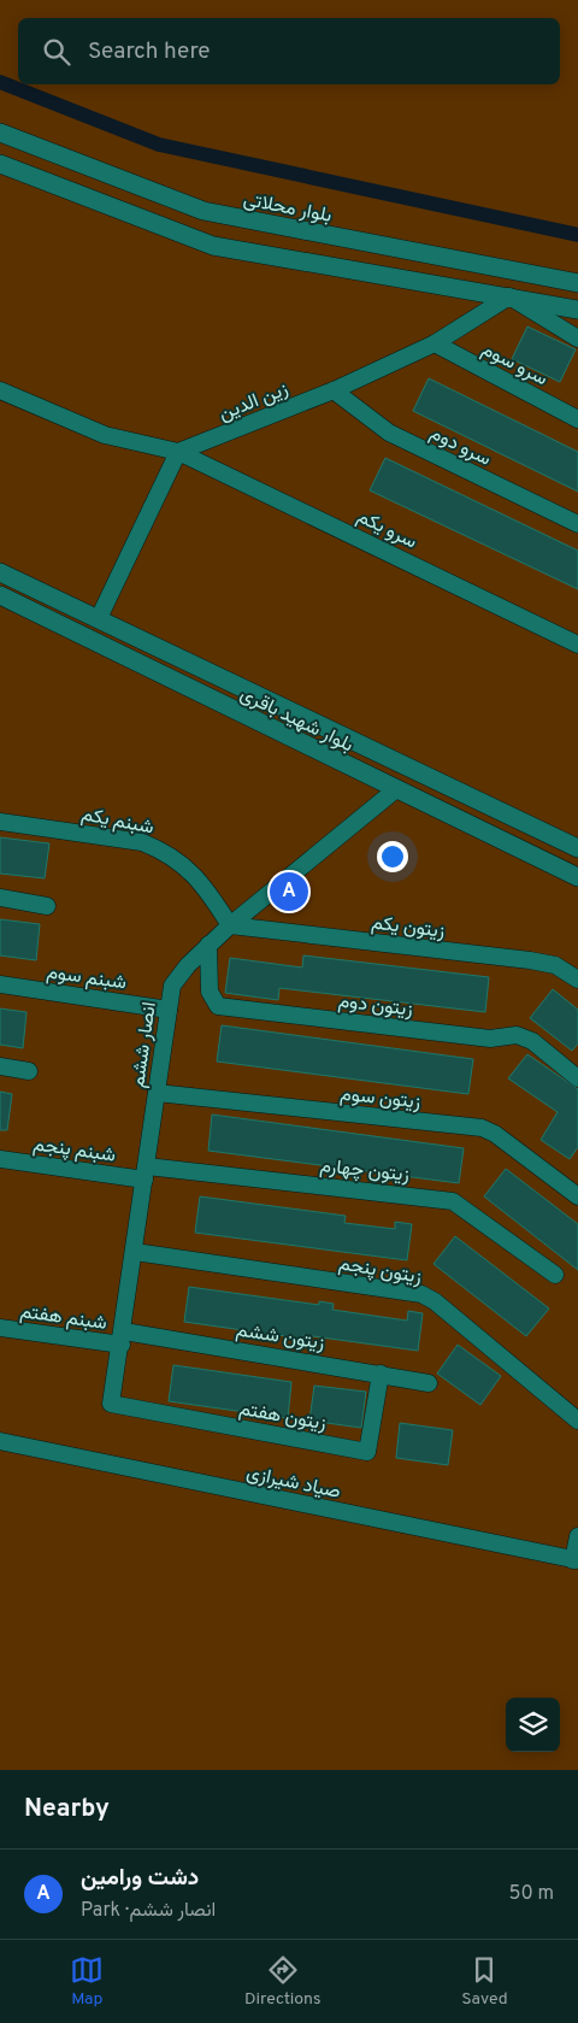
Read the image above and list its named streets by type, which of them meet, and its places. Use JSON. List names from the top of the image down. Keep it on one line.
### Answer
{"streets":{"street":["بلوار محلاتی","سرو سوم","زین الدین","سرو دوم","سرو یکم","بلوار شهید باقری","شبنم یکم","زیتون یکم","شبنم سوم","زیتون دوم","انصار ششم","زیتون سوم","شبنم پنجم","زیتون چهارم","زیتون پنجم","شبنم هفتم","زیتون ششم","زیتون هفتم","صیاد شیرازی"]},"crossings":[["سرو سوم","زین الدین"],["زین الدین","سرو دوم"],["زین الدین","سرو یکم"],["بلوار شهید باقری","انصار ششم"],["شبنم یکم","زیتون یکم"],["شبنم یکم","انصار ششم"],["زیتون یکم","انصار ششم"],["شبنم سوم","انصار ششم"],["زیتون دوم","انصار ششم"],["انصار ششم","زیتون سوم"],["انصار ششم","شبنم پنجم"],["انصار ششم","زیتون چهارم"],["انصار ششم","زیتون پنجم"],["انصار ششم","شبنم هفتم"],["انصار ششم","زیتون ششم"],["انصار ششم","زیتون هفتم"],["شبنم پنجم","زیتون چهارم"],["شبنم هفتم","زیتون ششم"],["زیتون ششم","زیتون هفتم"]],"page":{"search":"Search here","pins":"A","heading":"Nearby","list":[{"mark":"A","name":"دشت ورامین","note":"Park · انصار ششم","value":"50 m"}],"nav":["Map","Directions","Saved"]}}
